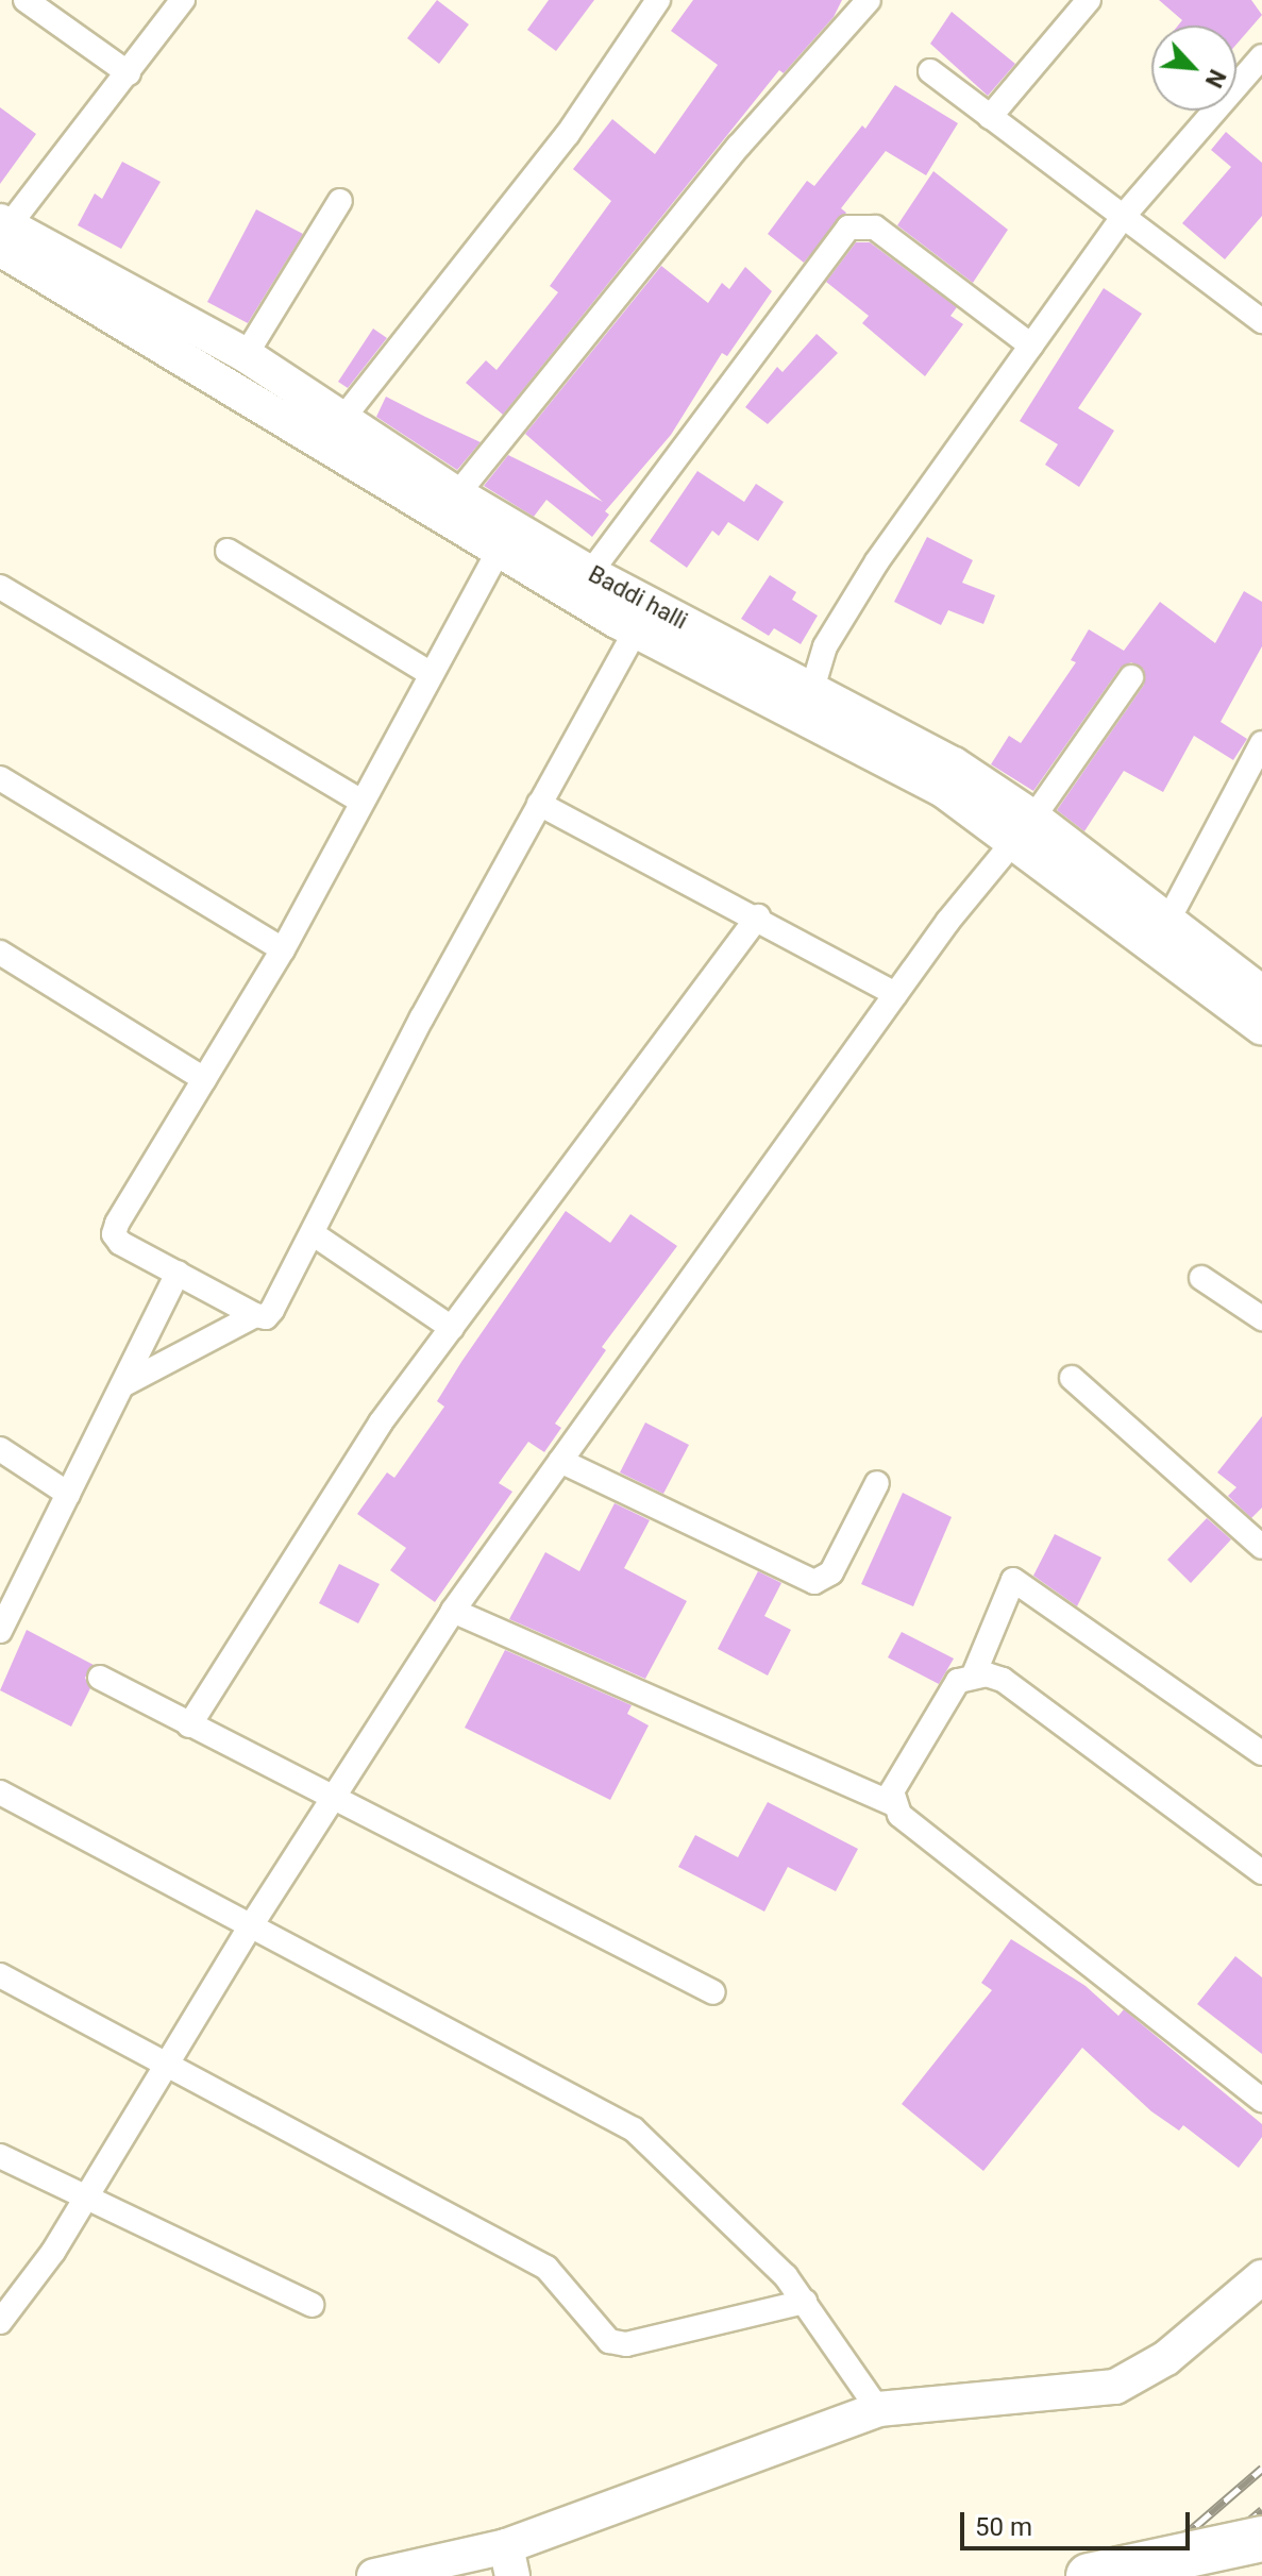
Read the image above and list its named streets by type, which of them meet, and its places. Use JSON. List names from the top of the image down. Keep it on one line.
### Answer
{"streets":{"street":["Baddi halli"]},"scale_bar":"50 m","north":"bottom right"}
